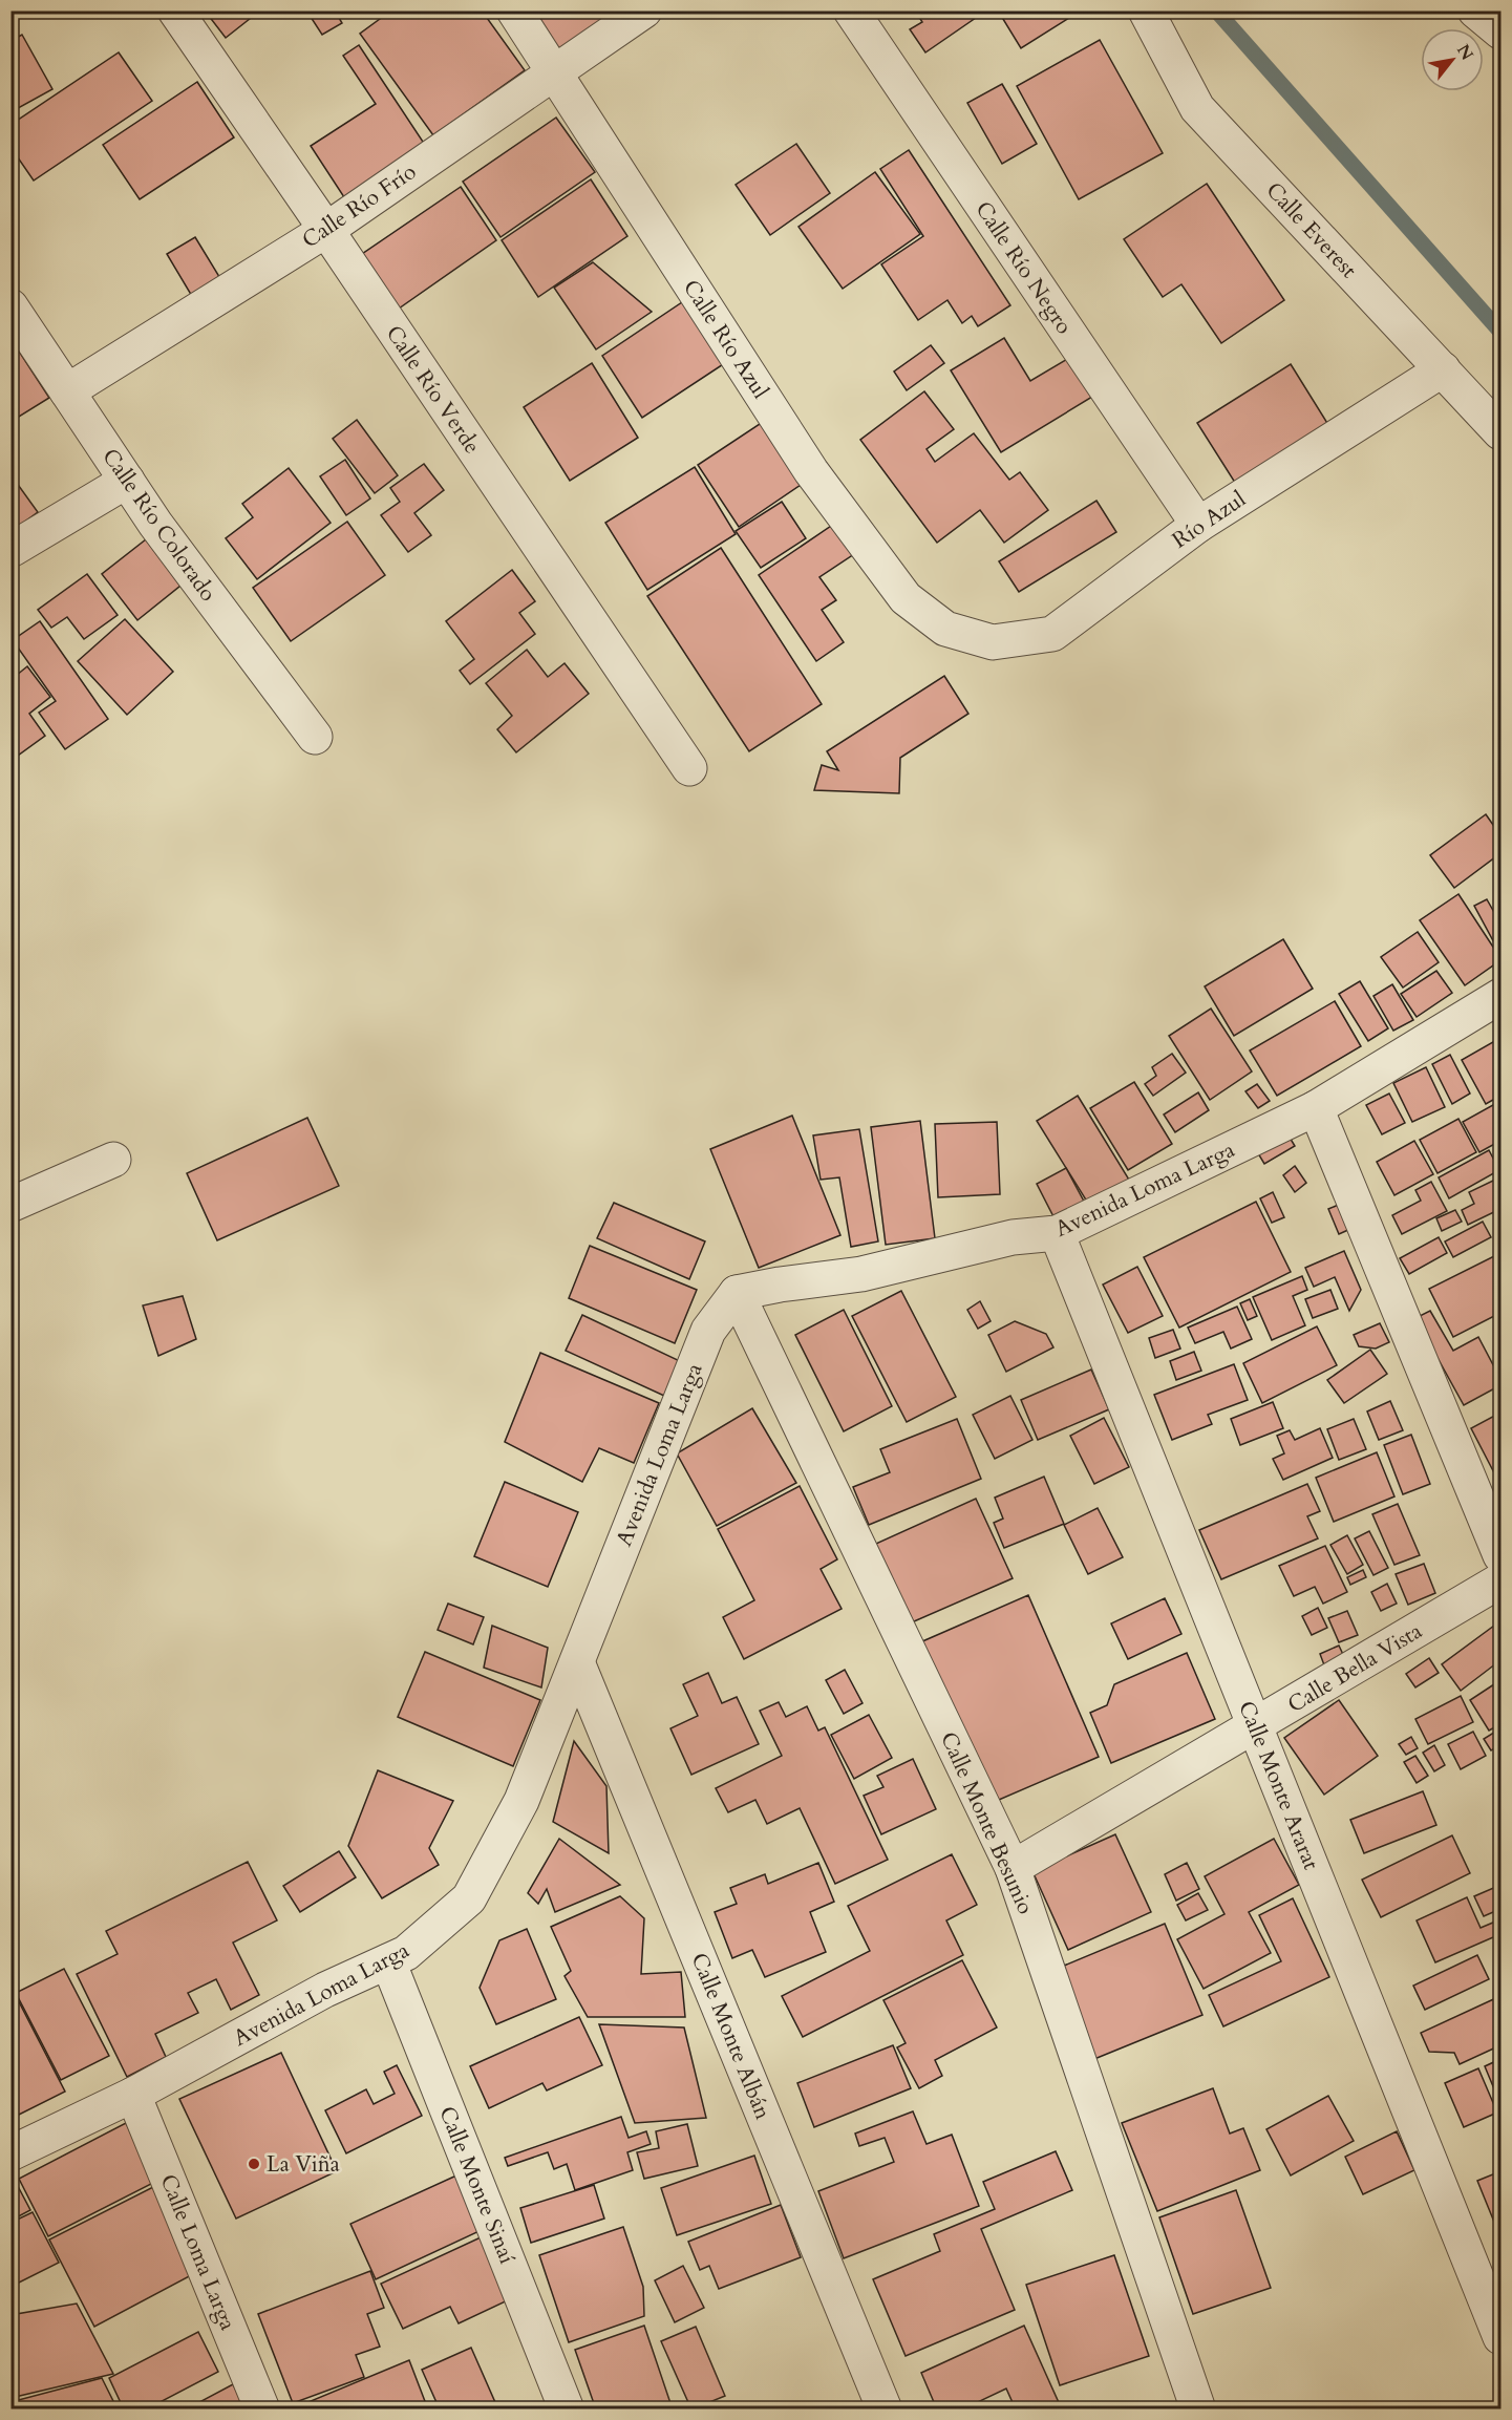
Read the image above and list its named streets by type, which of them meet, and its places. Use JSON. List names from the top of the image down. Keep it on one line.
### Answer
{"streets":{"street":["Calle Río Frío","Calle Everest","Calle Río Negro","Calle Río Azul","Calle Río Verde","Río Azul","Calle Río Colorado","Avenida Loma Larga","Calle Bella Vista","Calle Monte Ararat","Calle Monte Besunio","Calle Monte Albán","Calle Monte Sinaí","Calle Loma Larga"]},"crossings":[["Calle Río Frío","Calle Río Azul"],["Calle Río Frío","Calle Río Verde"],["Calle Río Frío","Calle Río Colorado"],["Calle Everest","Río Azul"],["Calle Río Negro","Río Azul"],["Calle Río Azul","Río Azul"],["Avenida Loma Larga","Calle Monte Ararat"],["Avenida Loma Larga","Calle Monte Besunio"],["Avenida Loma Larga","Calle Monte Albán"],["Avenida Loma Larga","Calle Monte Sinaí"],["Avenida Loma Larga","Calle Loma Larga"],["Calle Bella Vista","Calle Monte Ararat"],["Calle Bella Vista","Calle Monte Besunio"]],"places":["La Viña"],"north":"top right"}
